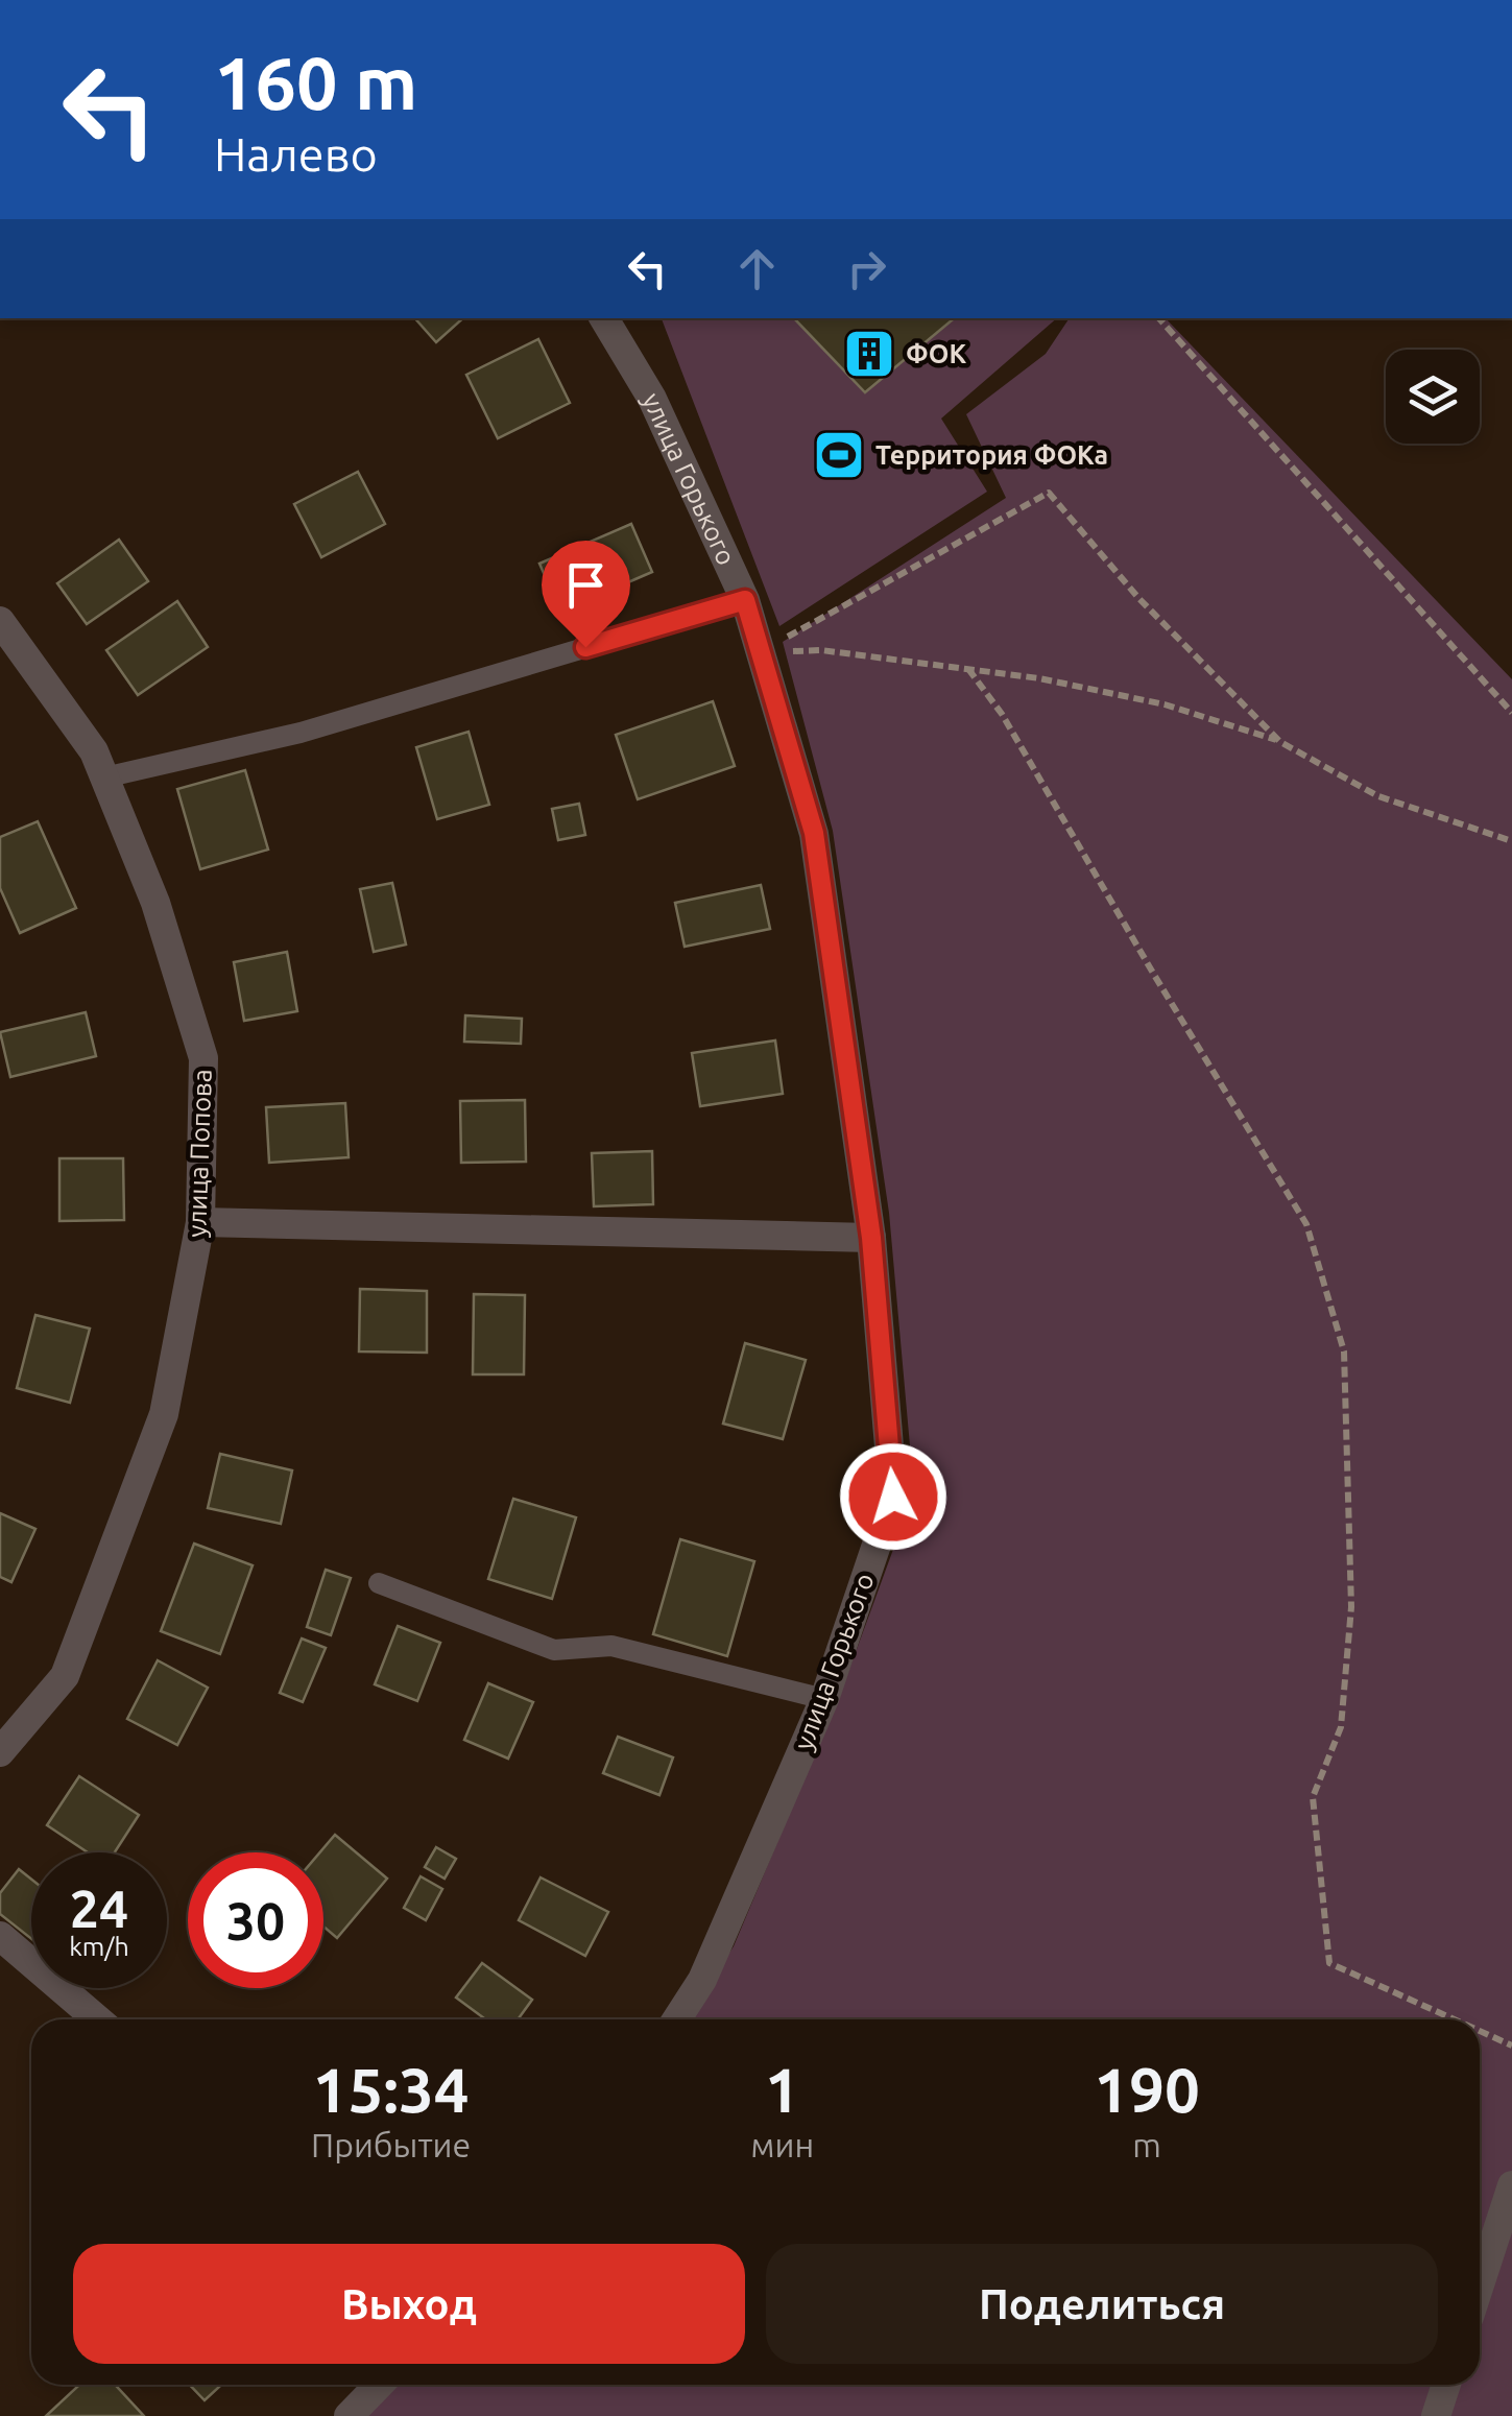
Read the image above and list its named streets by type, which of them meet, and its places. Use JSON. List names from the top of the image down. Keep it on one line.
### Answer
{"streets":{"street":["улица Горького","улица Попова"]},"places":{"building":["ФОК"],"sports":["Территория ФОКа"]},"page":{"turn":["160 m","Налево"],"speed":"24 km/h","limit":"30","eta":["15:34","Прибытие","1","мин","190","m"],"buttons":["Выход","Поделиться"]}}
